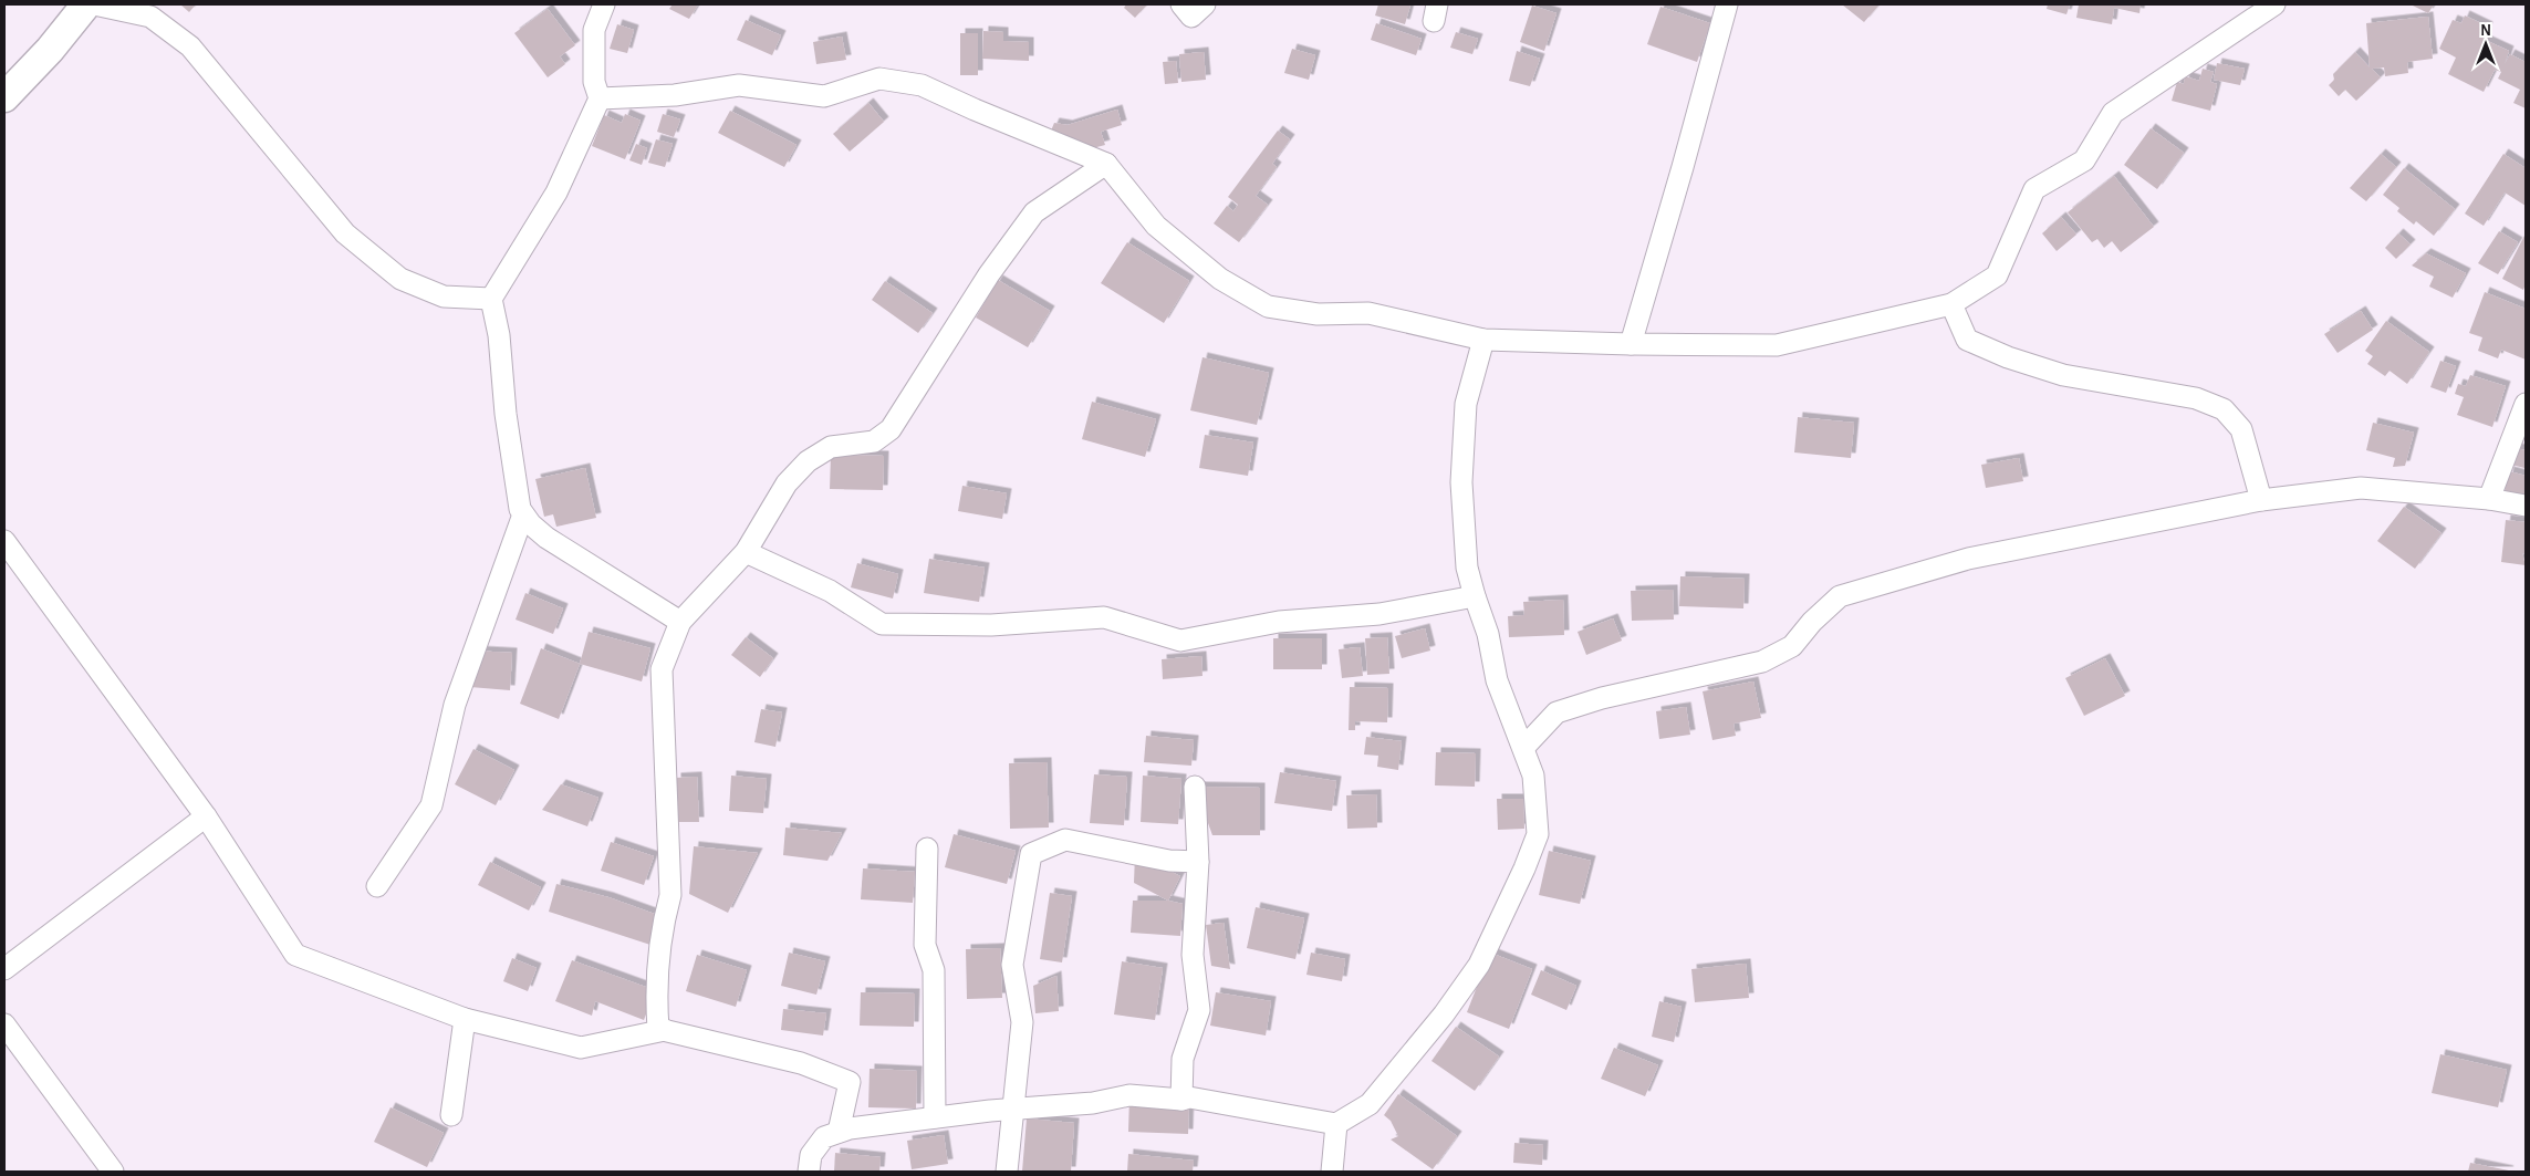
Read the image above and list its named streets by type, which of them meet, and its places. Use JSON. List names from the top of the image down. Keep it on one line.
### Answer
{"north":"top"}
